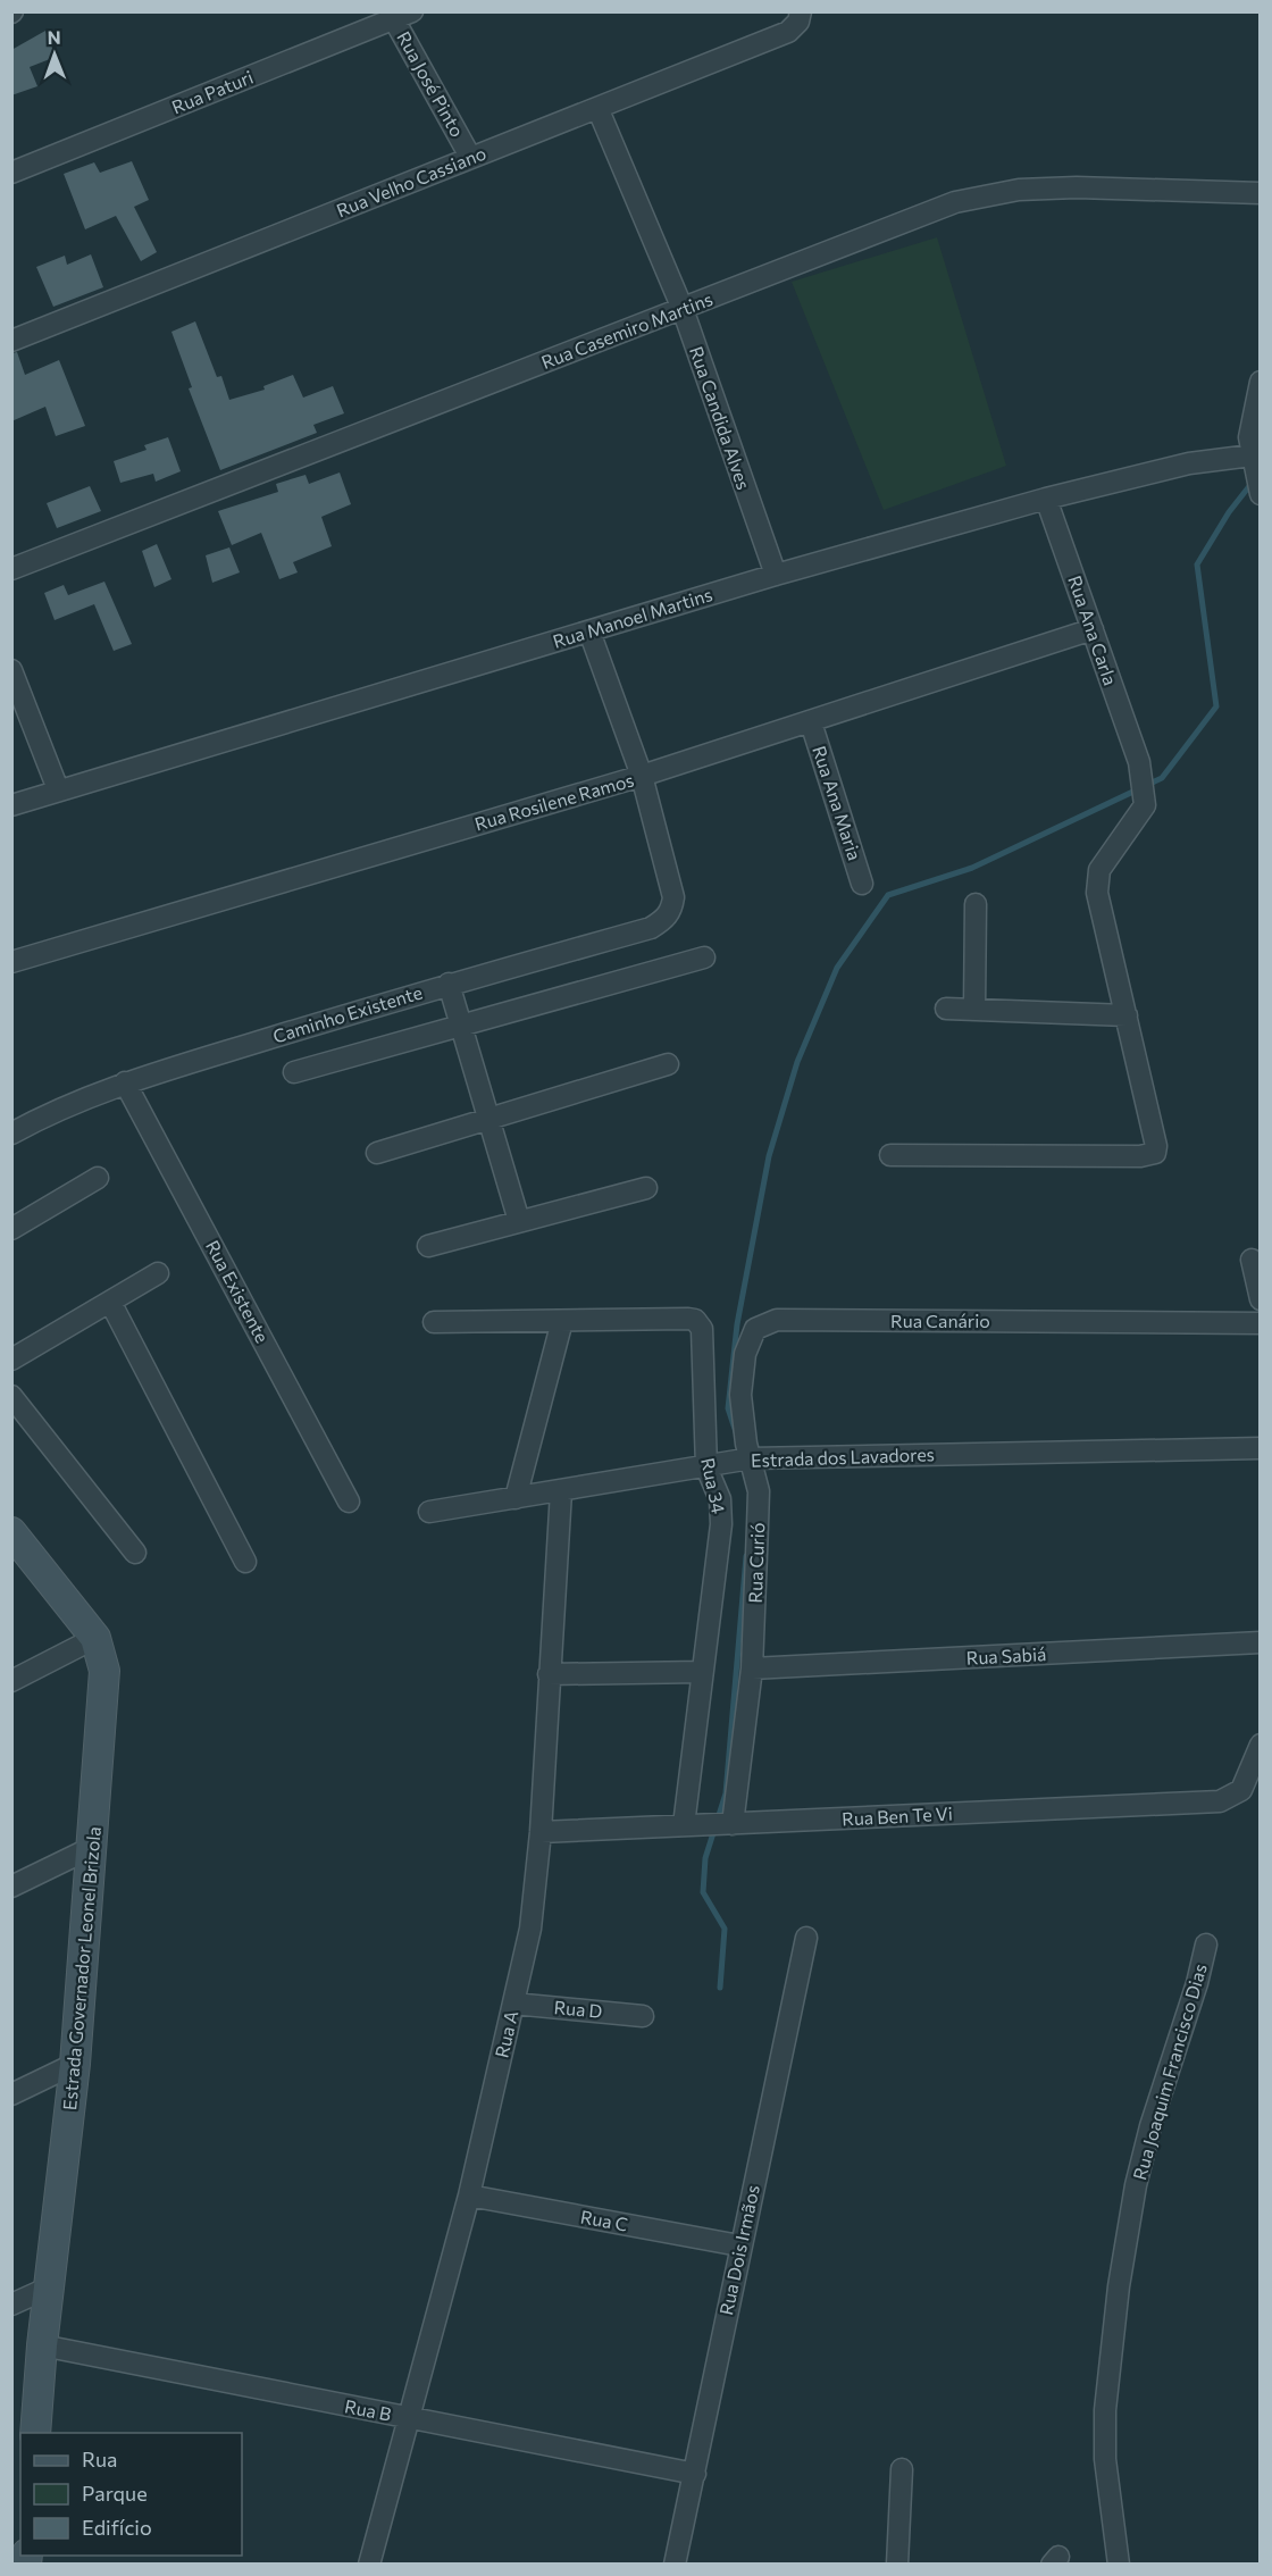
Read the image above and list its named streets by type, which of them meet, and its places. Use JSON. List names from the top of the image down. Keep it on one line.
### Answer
{"streets":{"main road":["Estrada Governador Leonel Brizola"],"street":["Rua José Pinto","Rua Paturi","Rua Velho Cassiano","Rua Casemiro Martins","Rua Candida Alves","Rua Manoel Martins","Rua Ana Carla","Rua Rosilene Ramos","Rua Ana Maria","Caminho Existente","Rua Existente","Rua Canário","Estrada dos Lavadores","Rua 34","Rua Curió","Rua Sabiá","Rua Ben Te Vi","Rua D","Rua A","Rua Joaquim Francisco Dias","Rua C","Rua Dois Irmãos","Rua B"]},"crossings":[["Rua José Pinto","Rua Paturi"],["Rua José Pinto","Rua Velho Cassiano"],["Rua Velho Cassiano","Rua Candida Alves"],["Rua Casemiro Martins","Rua Candida Alves"],["Rua Candida Alves","Rua Manoel Martins"],["Rua Manoel Martins","Rua Ana Carla"],["Rua Ana Carla","Rua Rosilene Ramos"],["Rua Rosilene Ramos","Rua Ana Maria"],["Rua Rosilene Ramos","Caminho Existente"],["Caminho Existente","Rua Existente"],["Rua Canário","Estrada dos Lavadores"],["Rua Canário","Rua Curió"],["Estrada dos Lavadores","Rua 34"],["Estrada dos Lavadores","Rua Curió"],["Estrada dos Lavadores","Rua A"],["Rua 34","Rua Ben Te Vi"],["Rua Curió","Rua Sabiá"],["Rua Ben Te Vi","Rua A"],["Estrada Governador Leonel Brizola","Rua B"],["Rua D","Rua A"],["Rua A","Rua C"],["Rua A","Rua B"],["Rua C","Rua Dois Irmãos"],["Rua Dois Irmãos","Rua B"]],"legend":["Rua","Parque","Edifício"],"north":"top"}
